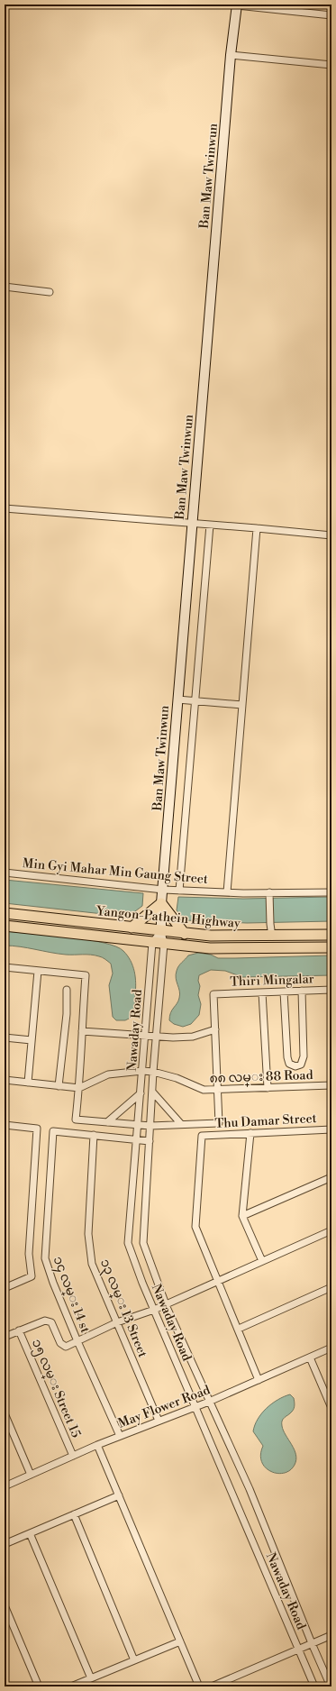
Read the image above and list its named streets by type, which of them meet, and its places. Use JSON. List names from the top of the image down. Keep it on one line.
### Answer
{"streets":{"main road":["Yangon-Pathein Highway"],"street":["Ban Maw Twinwun","Min Gyi Mahar Min Gaung Street","Thiri Mingalar","Nawaday Road","၈၈ လမ္း 88 Road","Thu Damar Street","၁၄ လမ္း 14 st","၁၃ လမ္း 13 Street","၁၅ လမ္း Street 15","May Flower Road"]},"crossings":[["Ban Maw Twinwun","Min Gyi Mahar Min Gaung Street"],["Ban Maw Twinwun","Yangon-Pathein Highway"],["Ban Maw Twinwun","Nawaday Road"],["Yangon-Pathein Highway","Nawaday Road"],["Nawaday Road","၈၈ လမ္း 88 Road"],["Nawaday Road","May Flower Road"],["၁၄ လမ္း 14 st","၁၃ လမ္း 13 Street"],["၁၄ လမ္း 14 st","May Flower Road"],["၁၃ လမ္း 13 Street","May Flower Road"],["၁၅ လမ္း Street 15","May Flower Road"]]}
